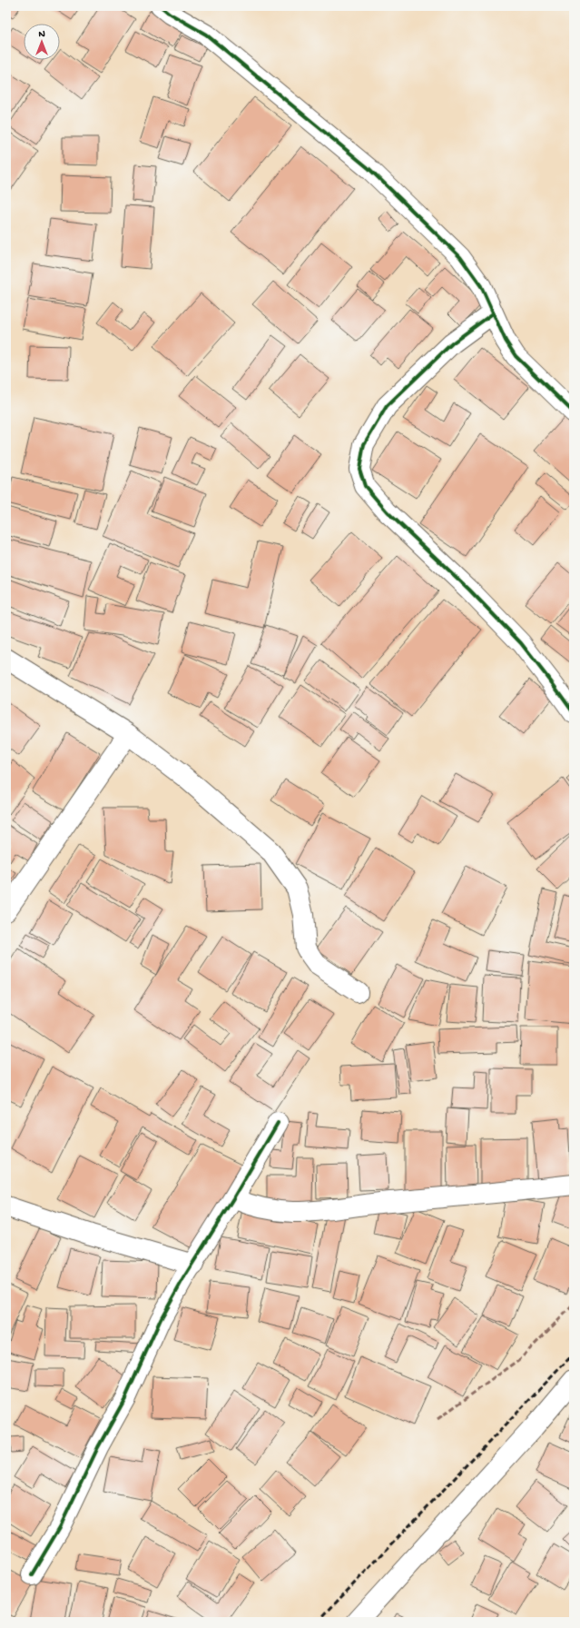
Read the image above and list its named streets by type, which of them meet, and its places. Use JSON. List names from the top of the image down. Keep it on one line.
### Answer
{"north":"top"}
